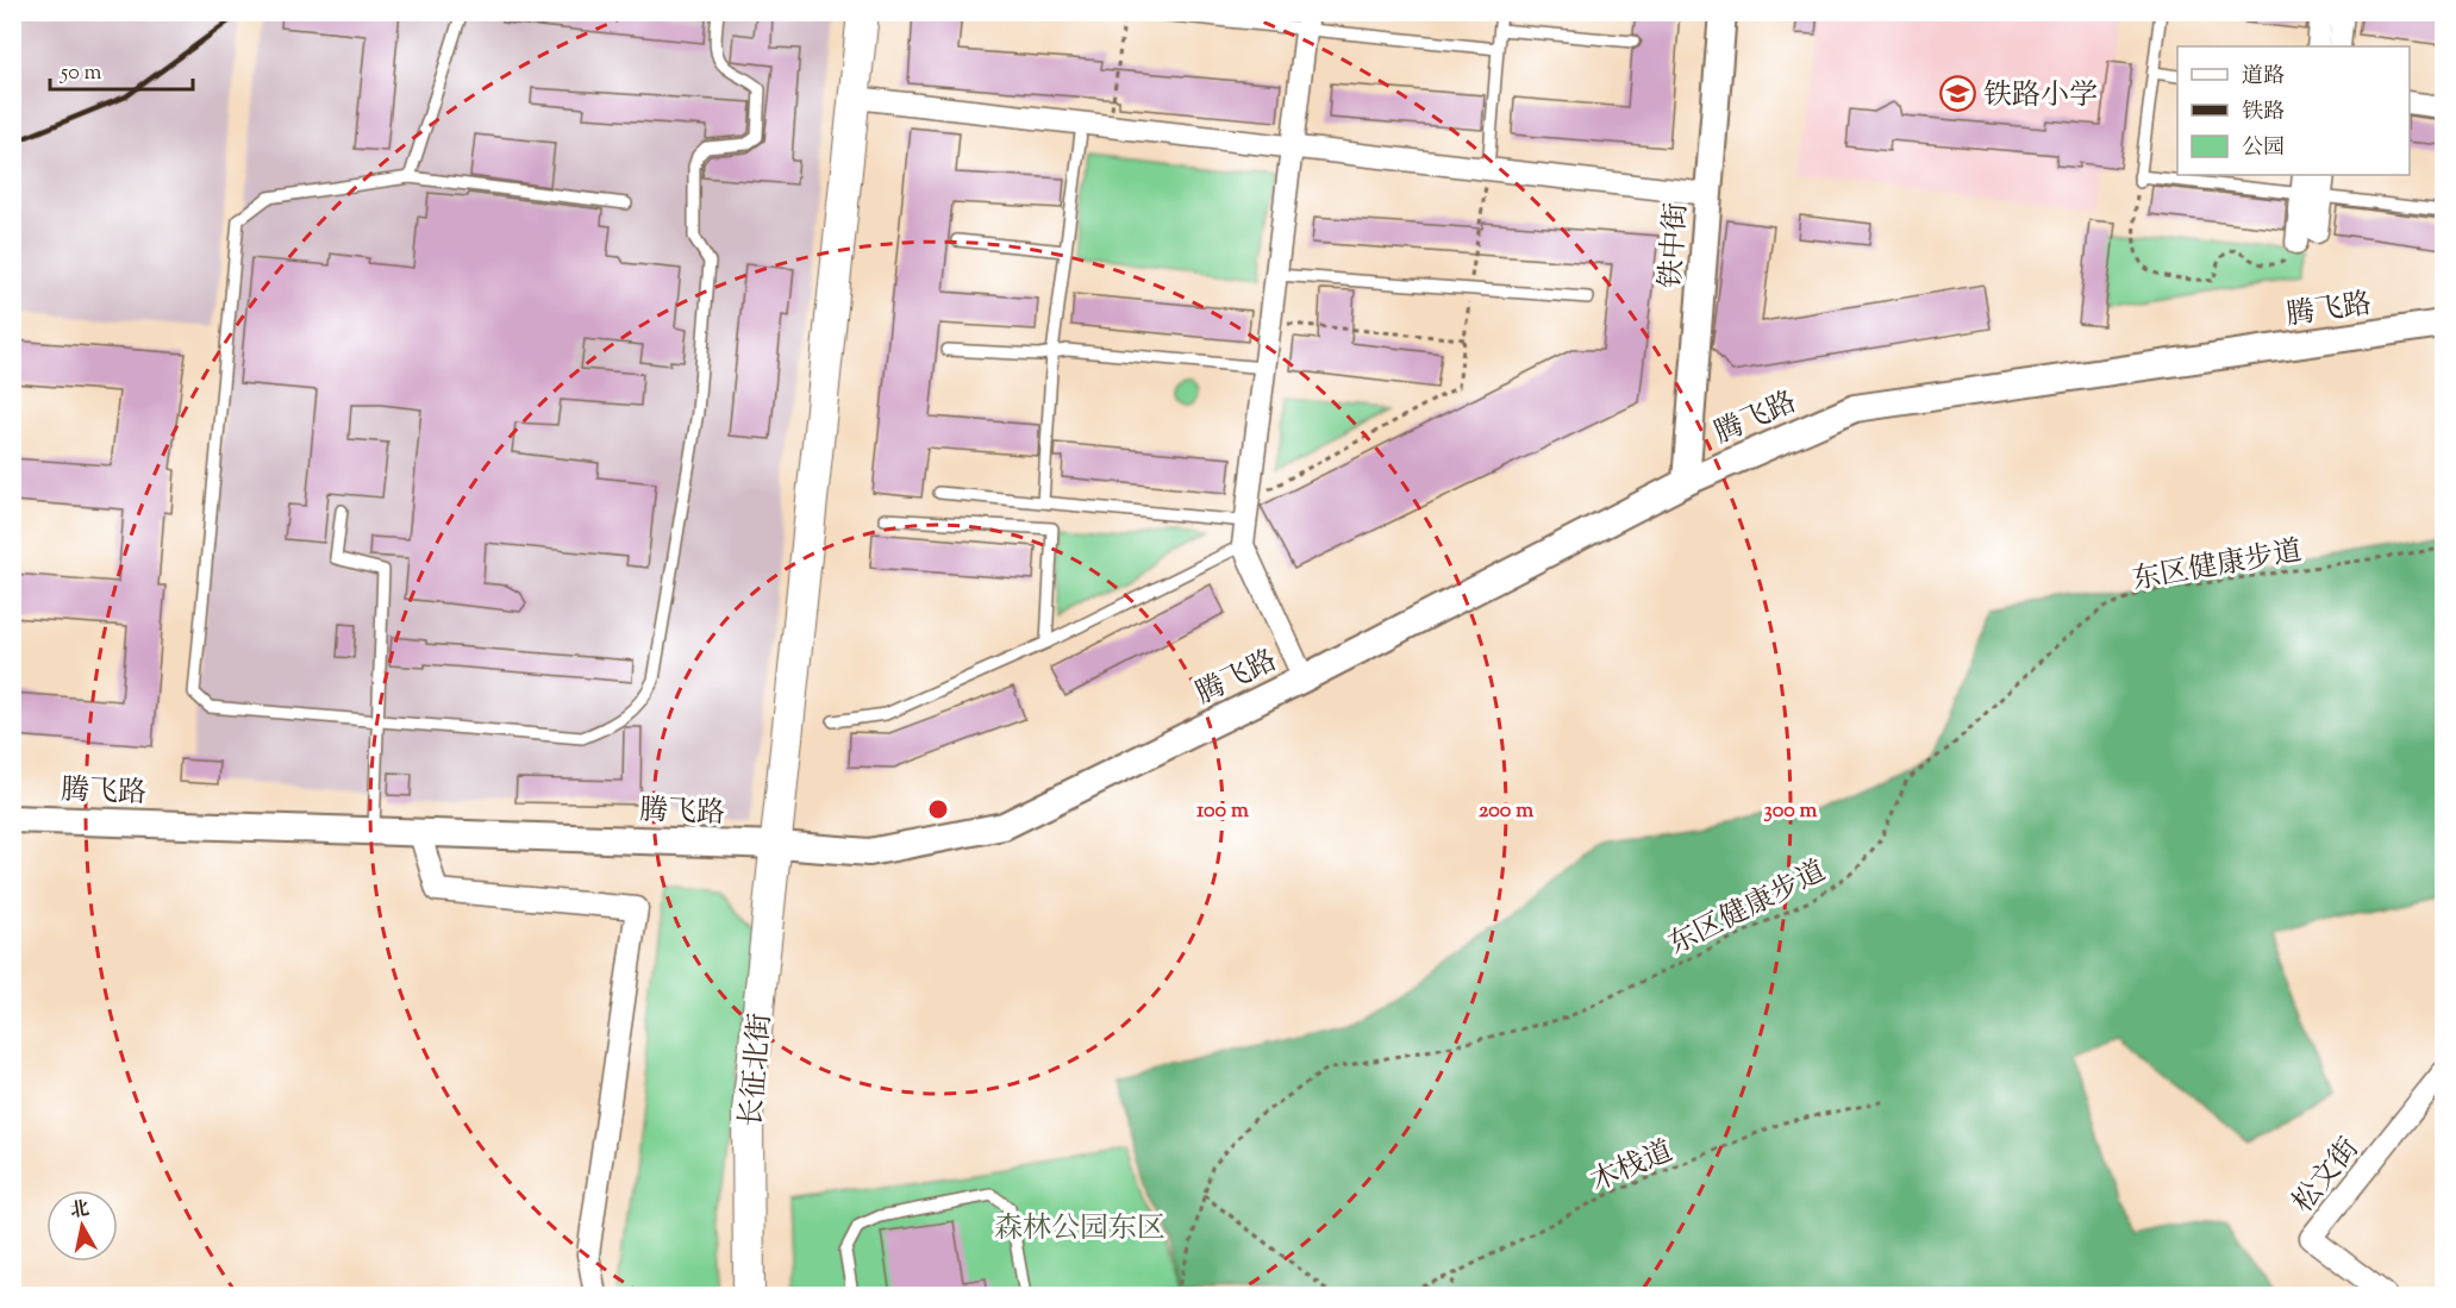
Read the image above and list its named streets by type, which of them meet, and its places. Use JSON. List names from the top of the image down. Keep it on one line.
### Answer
{"streets":{"main road":["长征北街"],"street":["铁中街","腾飞路","松文街"],"path":["东区健康步道","木栈道"]},"crossings":[["铁中街","腾飞路"],["腾飞路","长征北街"]],"parks":["森林公园东区"],"places":{"school or university":["铁路小学"]},"legend":["道路","铁路","公园"],"scale_bar":"50 m","north":"top","rings":["100 m","200 m","300 m"]}
